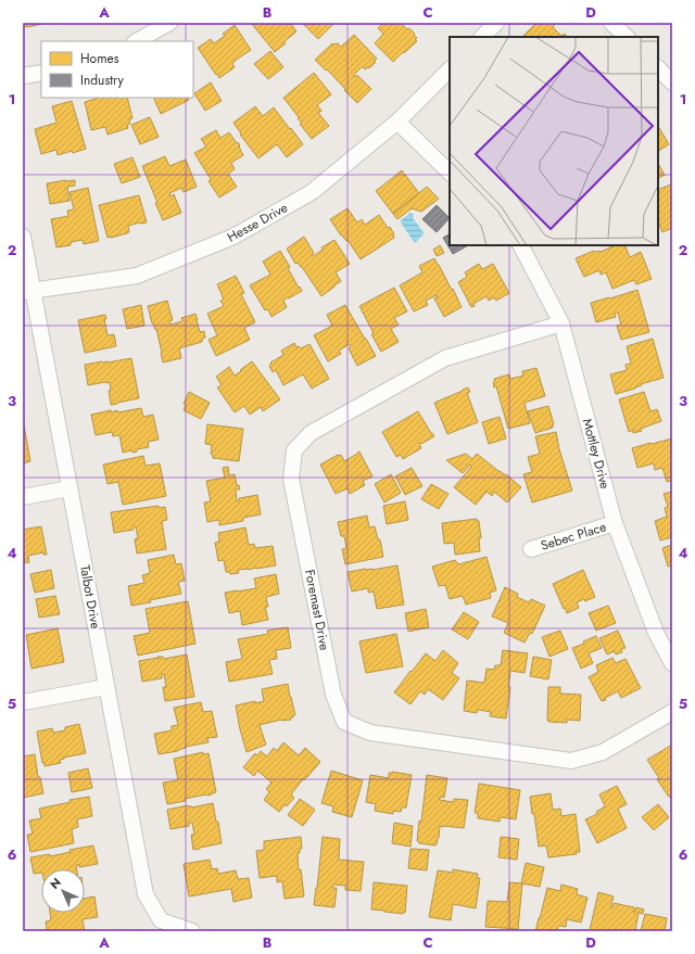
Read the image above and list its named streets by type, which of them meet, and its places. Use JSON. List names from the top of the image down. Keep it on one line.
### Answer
{"streets":{"street":["Hesse Drive","Mottley Drive","Sebec Place","Talbot Drive","Foremast Drive"]},"crossings":[["Hesse Drive","Talbot Drive"],["Mottley Drive","Sebec Place"],["Mottley Drive","Foremast Drive"]],"legend":["Homes","Industry"],"north":"top left","grid":{"columns":["A","B","C","D"],"rows":["1","2","3","4","5","6"]}}
